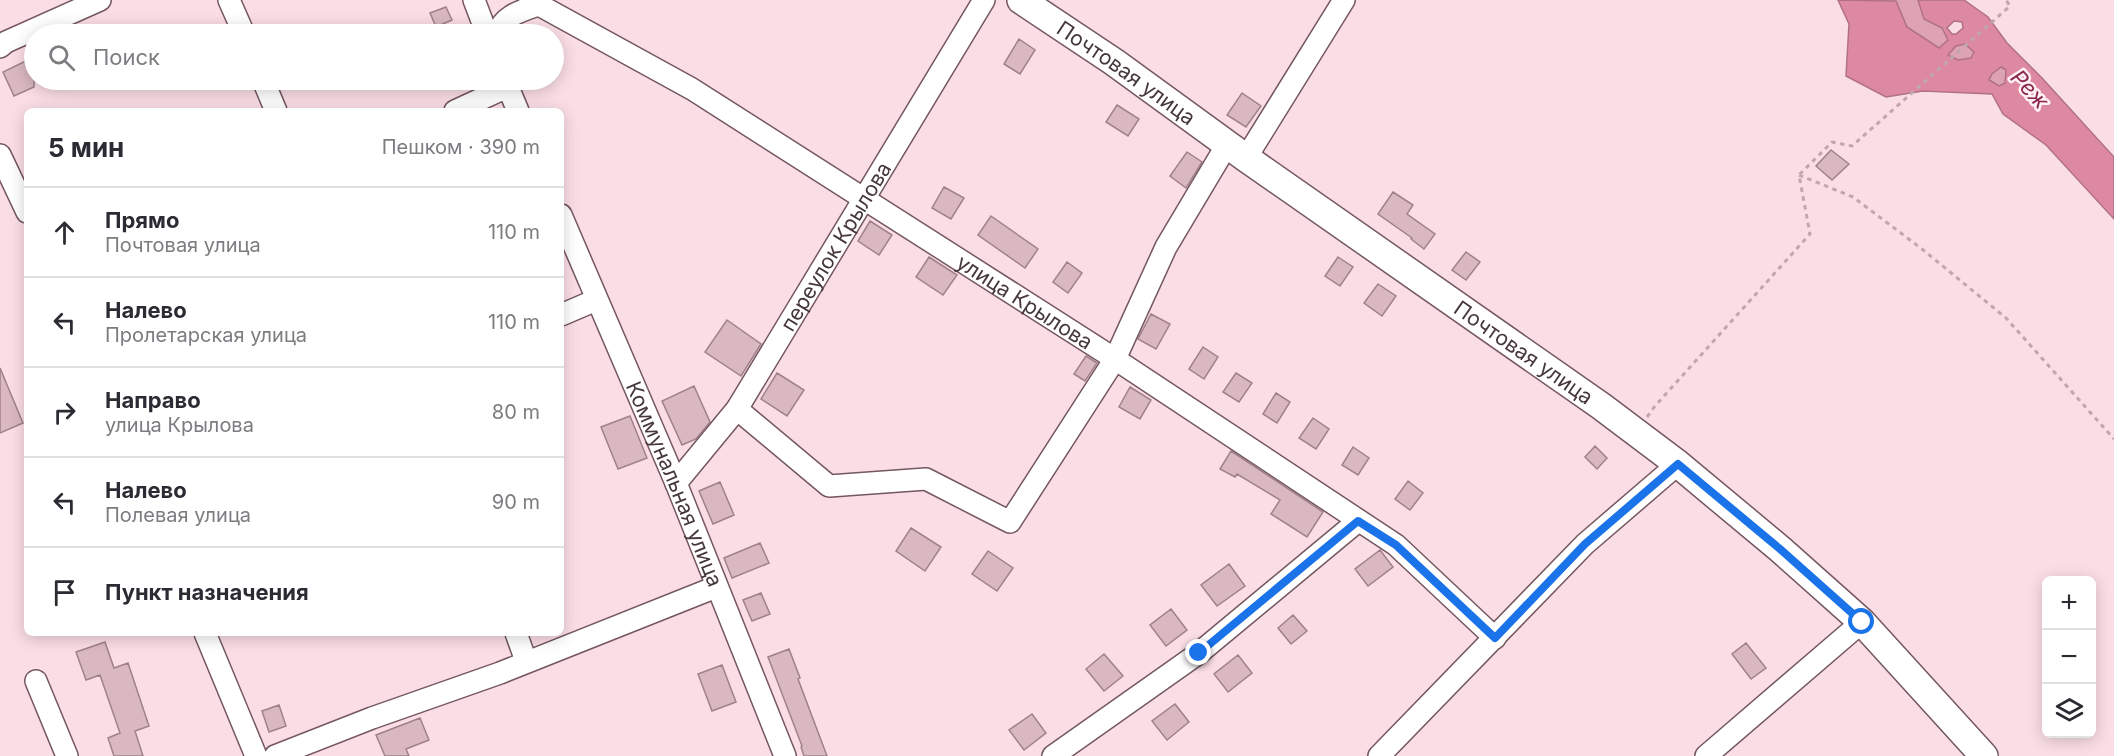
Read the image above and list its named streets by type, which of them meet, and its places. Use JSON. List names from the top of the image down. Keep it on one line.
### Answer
{"streets":{"main road":["Почтовая улица"],"street":["переулок Крылова","улица Крылова","Коммунальная улица"]},"crossings":[["переулок Крылова","улица Крылова"],["переулок Крылова","Коммунальная улица"]],"water":["Реж"],"page":{"search":"Поиск","heading":["5 мин","Пешком · 390 m"],"list":[["Прямо","Почтовая улица","110 m"],["Налево","Пролетарская улица","110 m"],["Направо","улица Крылова","80 m"],["Налево","Полевая улица","90 m"],"Пункт назначения"],"map_buttons":["+","−"]}}
